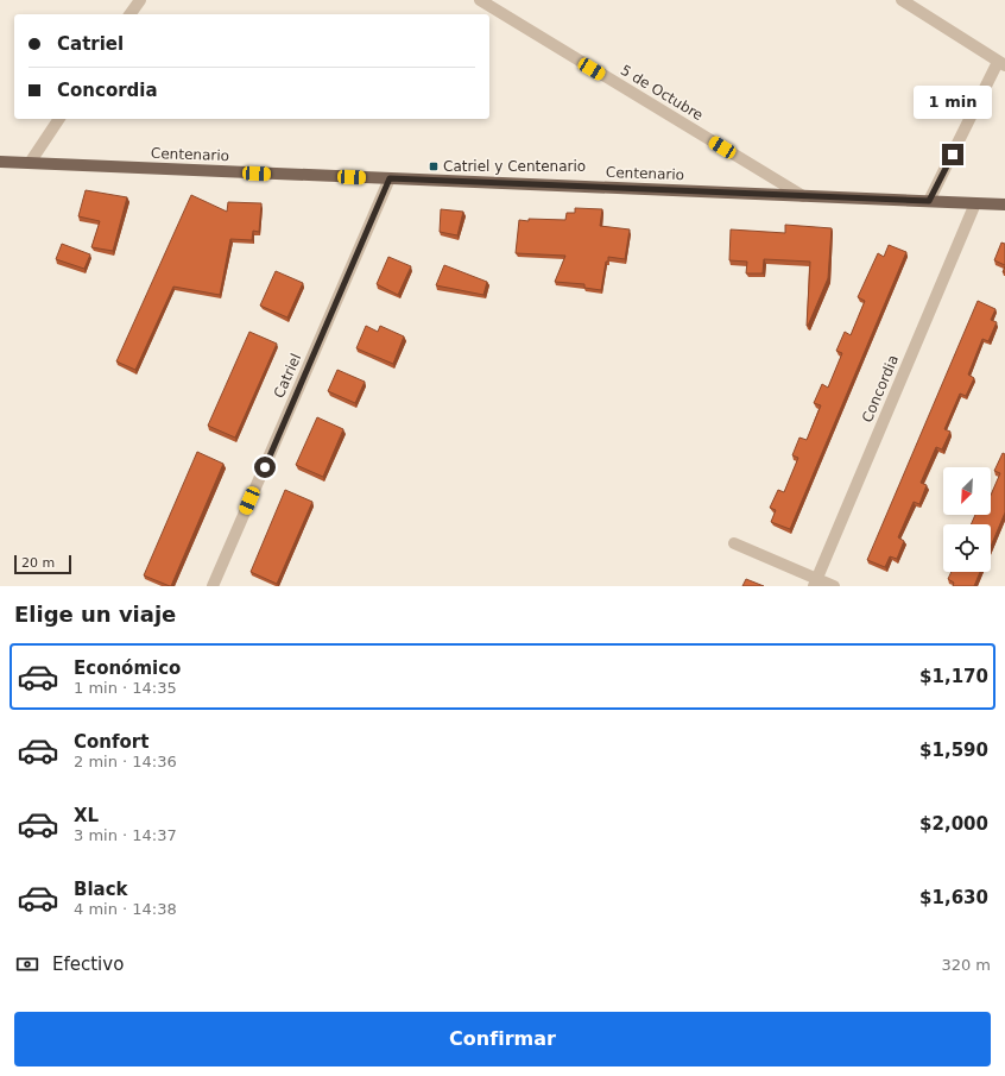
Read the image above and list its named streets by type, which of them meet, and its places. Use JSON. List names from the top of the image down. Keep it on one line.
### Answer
{"streets":{"main road":["Centenario"],"street":["5 de Octubre","Catriel","Concordia"]},"crossings":[["5 de Octubre","Centenario"],["Centenario","Catriel"],["Centenario","Concordia"]],"places":{"transit":["Catriel y Centenario"]},"scale_bar":"20 m","north":"bottom left","page":{"banner":["Catriel","Concordia"],"bubble":"1 min","scale":"20 m","heading":"Elige un viaje","list":[{"name":"Económico","note":"1 min · 14:35","value":"$1,170"},{"name":"Confort","note":"2 min · 14:36","value":"$1,590"},{"name":"XL","note":"3 min · 14:37","value":"$2,000"},{"name":"Black","note":"4 min · 14:38","value":"$1,630"}],"pay":["Efectivo","320 m"],"buttons":"Confirmar"}}
